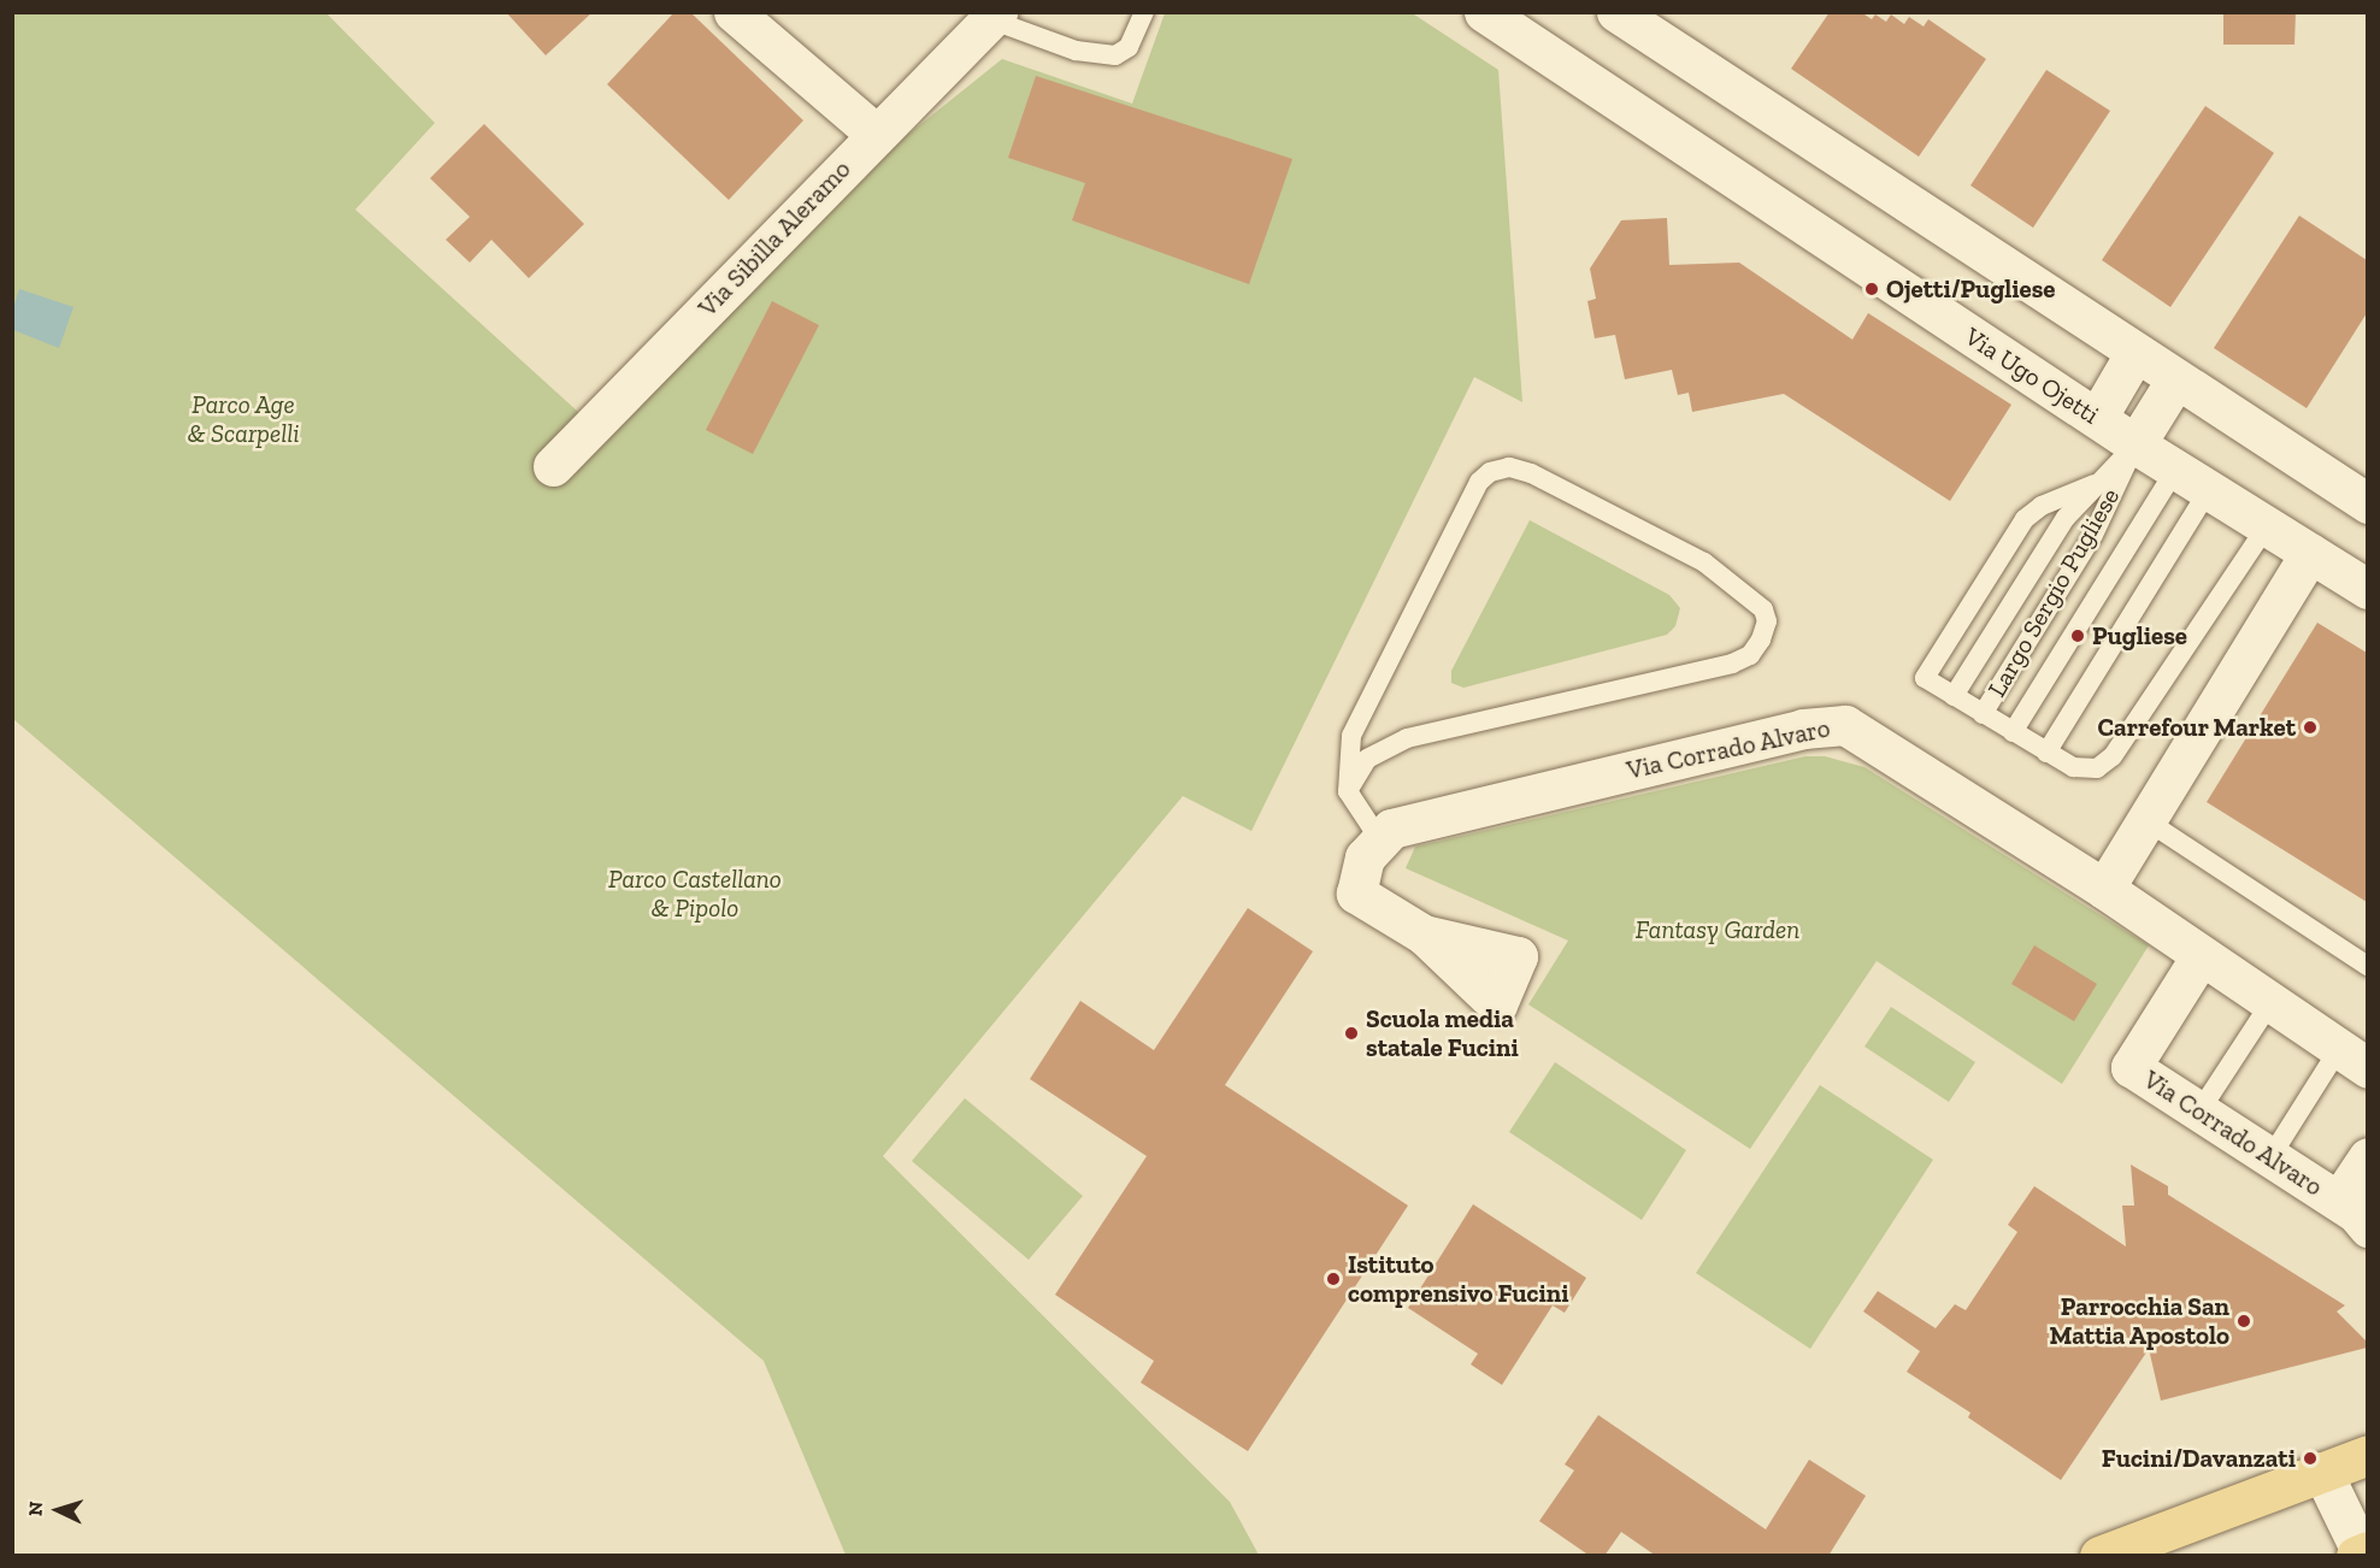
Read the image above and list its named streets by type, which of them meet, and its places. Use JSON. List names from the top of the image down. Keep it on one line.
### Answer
{"streets":{"street":["Via Sibilla Aleramo","Via Ugo Ojetti","Via Corrado Alvaro"],"lane":["Largo Sergio Pugliese"]},"crossings":[["Via Ugo Ojetti","Largo Sergio Pugliese"]],"parks":["Parco Age & Scarpelli","Parco Castellano & Pipolo","Fantasy Garden"],"places":["Ojetti/Pugliese","Pugliese","Carrefour Market","Scuola media statale Fucini","Istituto comprensivo Fucini","Parrocchia San Mattia Apostolo","Fucini/Davanzati"],"north":"left"}
